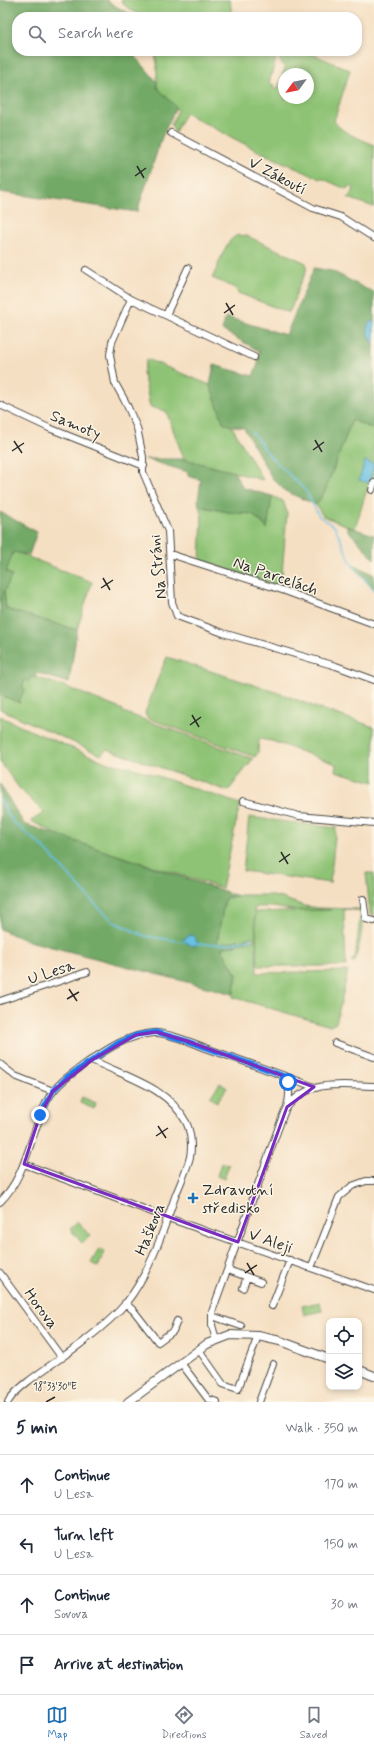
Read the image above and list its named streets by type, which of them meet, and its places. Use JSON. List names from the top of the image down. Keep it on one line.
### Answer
{"streets":{"street":["V Zákoutí","Samoty","Na Stráni","Na Parcelách","U Lesa","Haškova","V Aleji","Horova"]},"crossings":[["Samoty","Na Stráni"],["Na Stráni","Na Parcelách"],["Haškova","V Aleji"],["Haškova","Horova"]],"places":{"health":["Zdravotní středisko"]},"north":"bottom left","page":{"search":"Search here","heading":["5 min","Walk · 350 m"],"list":[["Continue","U Lesa","170 m"],["Turn left","U Lesa","150 m"],["Continue","Sovova","30 m"],"Arrive at destination"],"nav":["Map","Directions","Saved"]},"coordinates":["18°33'30\"E"]}
